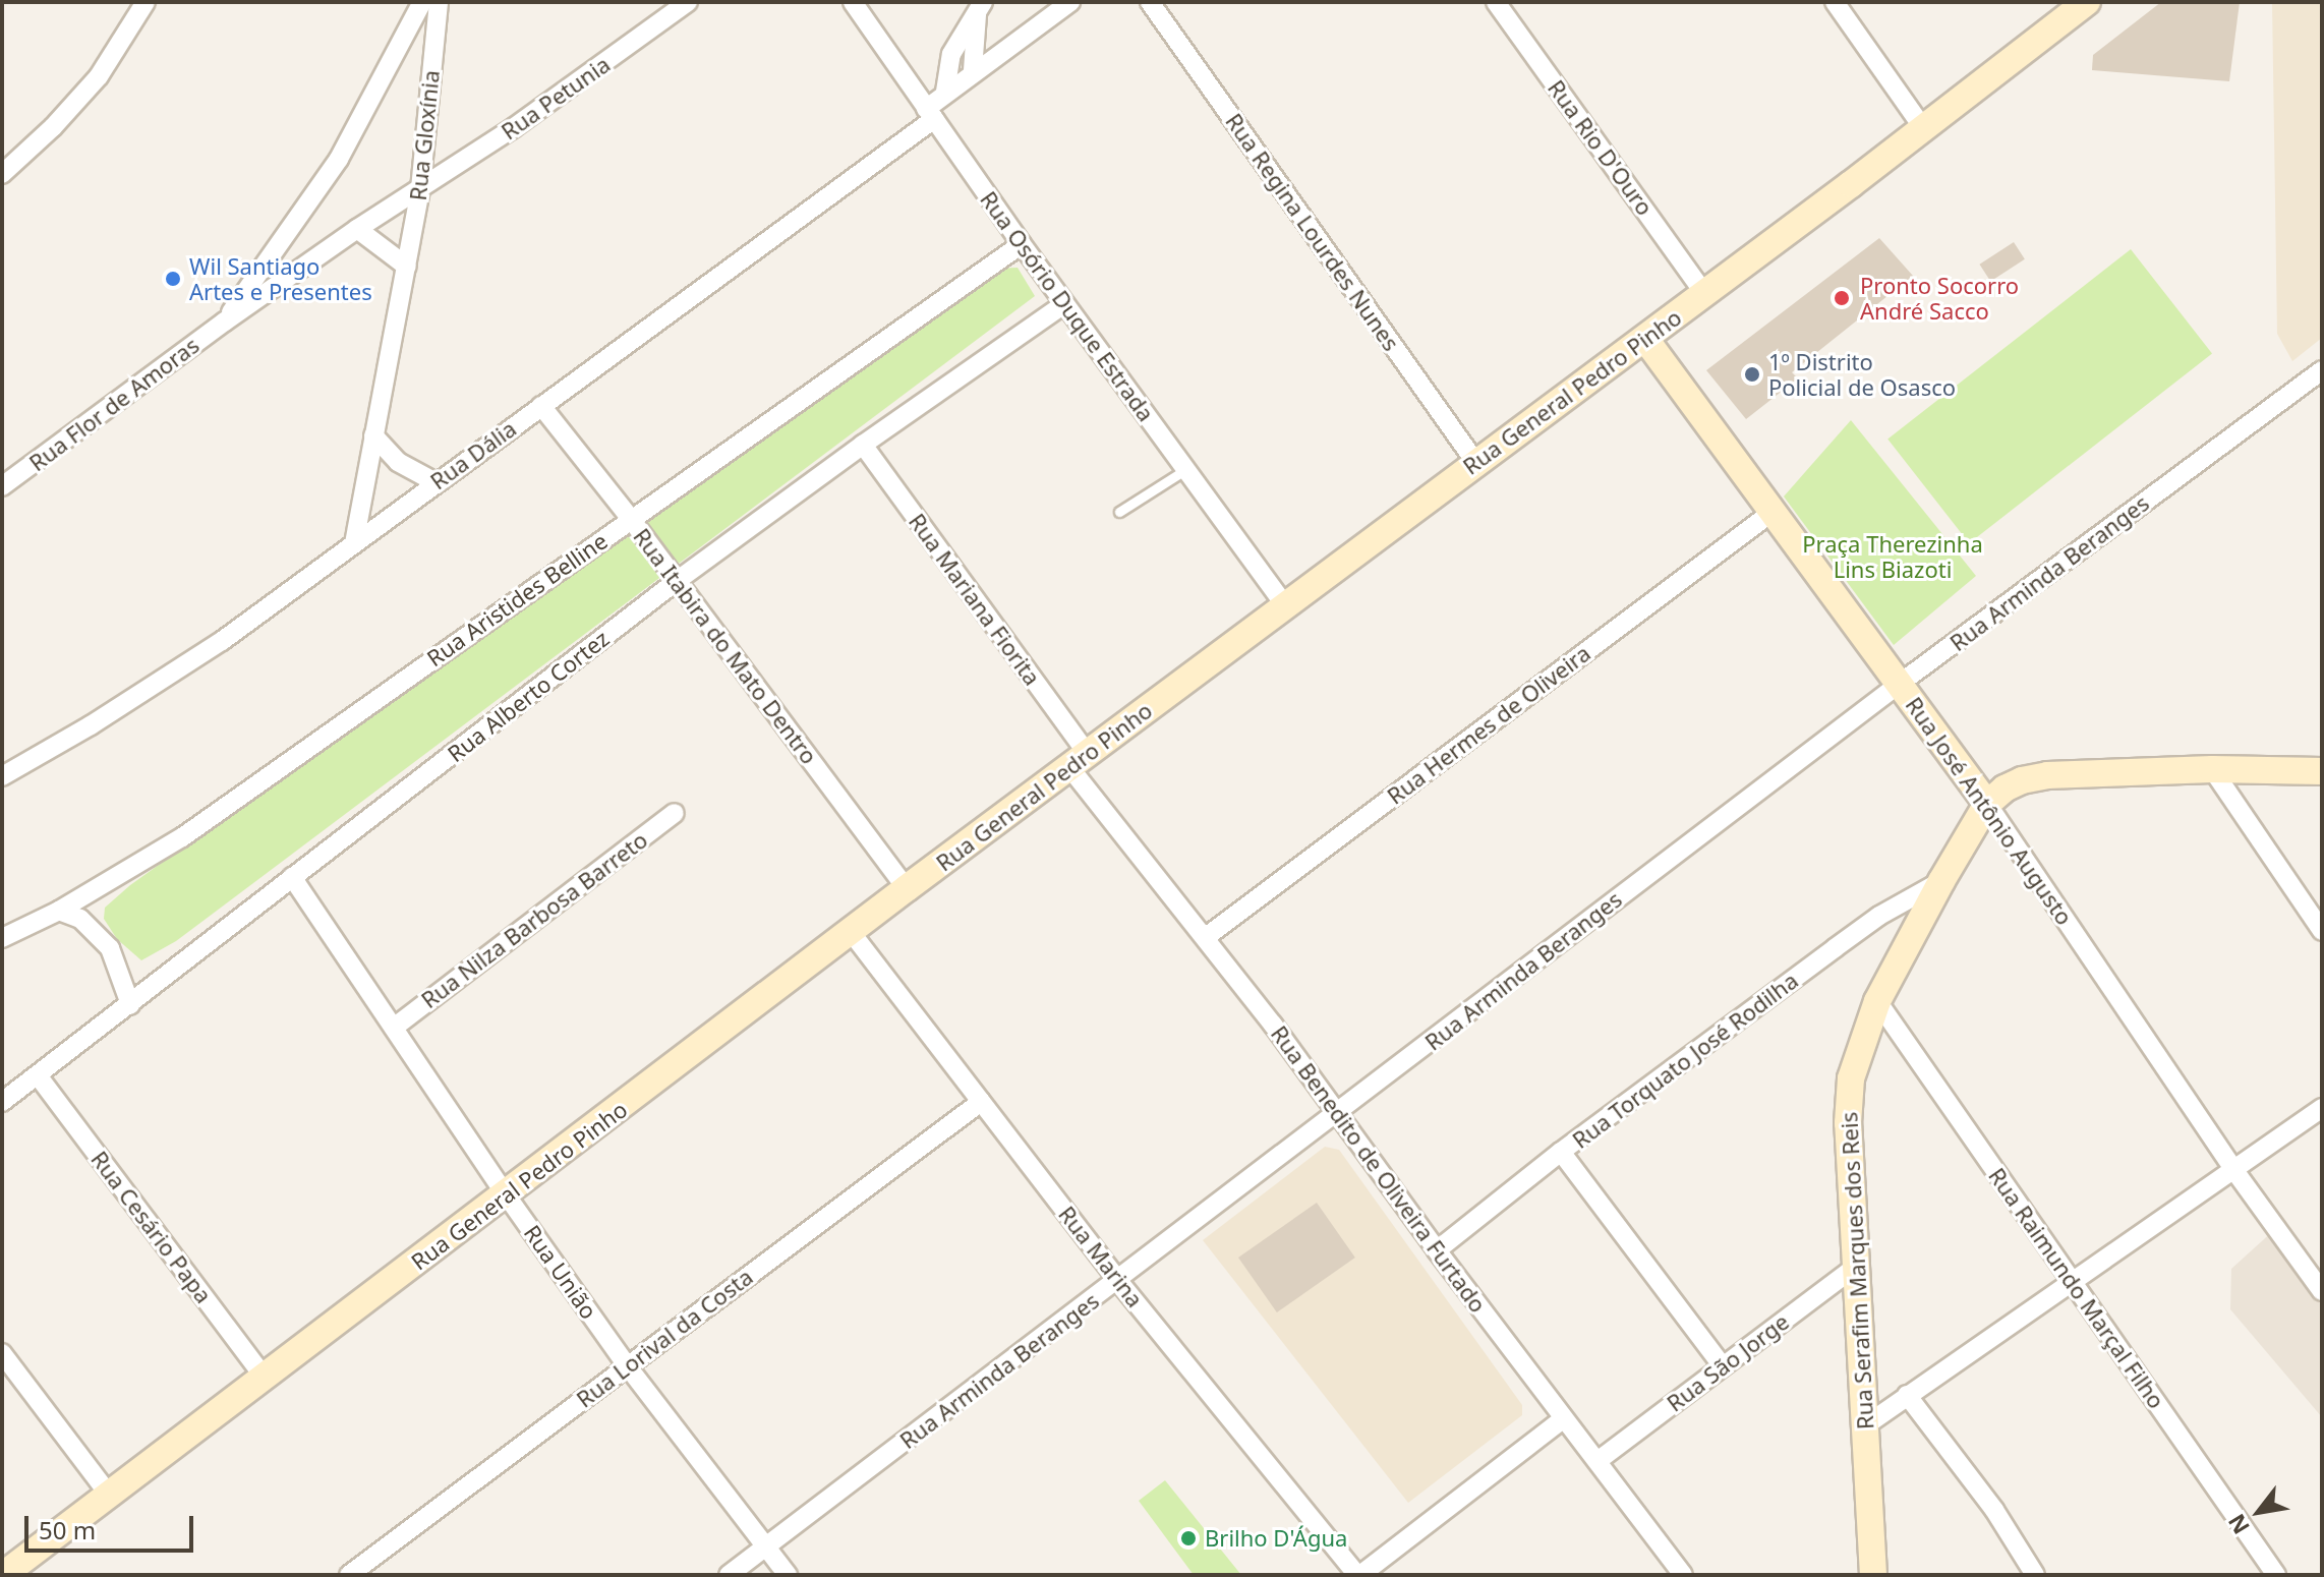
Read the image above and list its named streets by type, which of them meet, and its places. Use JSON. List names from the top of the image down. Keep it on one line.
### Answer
{"streets":{"street":["Rua Petunia","Rua Gloxínia","Rua Rio D'Ouro","Rua Regina Lourdes Nunes","Rua Osório Duque Estrada","Rua General Pedro Pinho","Rua Flor de Amoras","Rua Dália","Rua Arminda Beranges","Rua Aristides Belline","Rua Mariana Fiorita","Rua Itabira do Mato Dentro","Rua Alberto Cortez","Rua Hermes de Oliveira","Rua José Antônio Augusto","Rua Nilza Barbosa Barreto","Rua Torquato José Rodilha","Rua Benedito de Oliveira Furtado","Rua Cesário Papa","Rua Marina","Rua Serafim Marques dos Reis","Rua União","Rua Raimundo Marçal Filho","Rua Lorival da Costa","Rua São Jorge"]},"crossings":[["Rua Petunia","Rua Gloxínia"],["Rua Petunia","Rua Flor de Amoras"],["Rua Gloxínia","Rua Flor de Amoras"],["Rua Gloxínia","Rua Dália"],["Rua Rio D'Ouro","Rua General Pedro Pinho"],["Rua Regina Lourdes Nunes","Rua General Pedro Pinho"],["Rua Osório Duque Estrada","Rua General Pedro Pinho"],["Rua Osório Duque Estrada","Rua Dália"],["Rua Osório Duque Estrada","Rua Aristides Belline"],["Rua Osório Duque Estrada","Rua Alberto Cortez"],["Rua General Pedro Pinho","Rua Mariana Fiorita"],["Rua General Pedro Pinho","Rua Itabira do Mato Dentro"],["Rua General Pedro Pinho","Rua José Antônio Augusto"],["Rua General Pedro Pinho","Rua Benedito de Oliveira Furtado"],["Rua General Pedro Pinho","Rua Cesário Papa"],["Rua General Pedro Pinho","Rua Marina"],["Rua General Pedro Pinho","Rua União"],["Rua Dália","Rua Itabira do Mato Dentro"],["Rua Arminda Beranges","Rua José Antônio Augusto"],["Rua Arminda Beranges","Rua Benedito de Oliveira Furtado"],["Rua Arminda Beranges","Rua Marina"],["Rua Arminda Beranges","Rua União"],["Rua Aristides Belline","Rua Itabira do Mato Dentro"],["Rua Mariana Fiorita","Rua Alberto Cortez"],["Rua Mariana Fiorita","Rua Benedito de Oliveira Furtado"],["Rua Itabira do Mato Dentro","Rua Alberto Cortez"],["Rua Alberto Cortez","Rua Cesário Papa"],["Rua Alberto Cortez","Rua União"],["Rua Hermes de Oliveira","Rua José Antônio Augusto"],["Rua Hermes de Oliveira","Rua Benedito de Oliveira Furtado"],["Rua José Antônio Augusto","Rua Serafim Marques dos Reis"],["Rua Nilza Barbosa Barreto","Rua União"],["Rua Torquato José Rodilha","Rua Benedito de Oliveira Furtado"],["Rua Torquato José Rodilha","Rua Serafim Marques dos Reis"],["Rua Benedito de Oliveira Furtado","Rua São Jorge"],["Rua Marina","Rua Lorival da Costa"],["Rua Serafim Marques dos Reis","Rua Raimundo Marçal Filho"],["Rua Serafim Marques dos Reis","Rua São Jorge"],["Rua União","Rua Lorival da Costa"]],"parks":["Praça Therezinha Lins Biazoti"],"places":["Wil Santiago Artes e Presentes","Pronto Socorro André Sacco","1º Distrito Policial de Osasco","Brilho D'Água"],"scale_bar":"50 m","north":"bottom left"}
